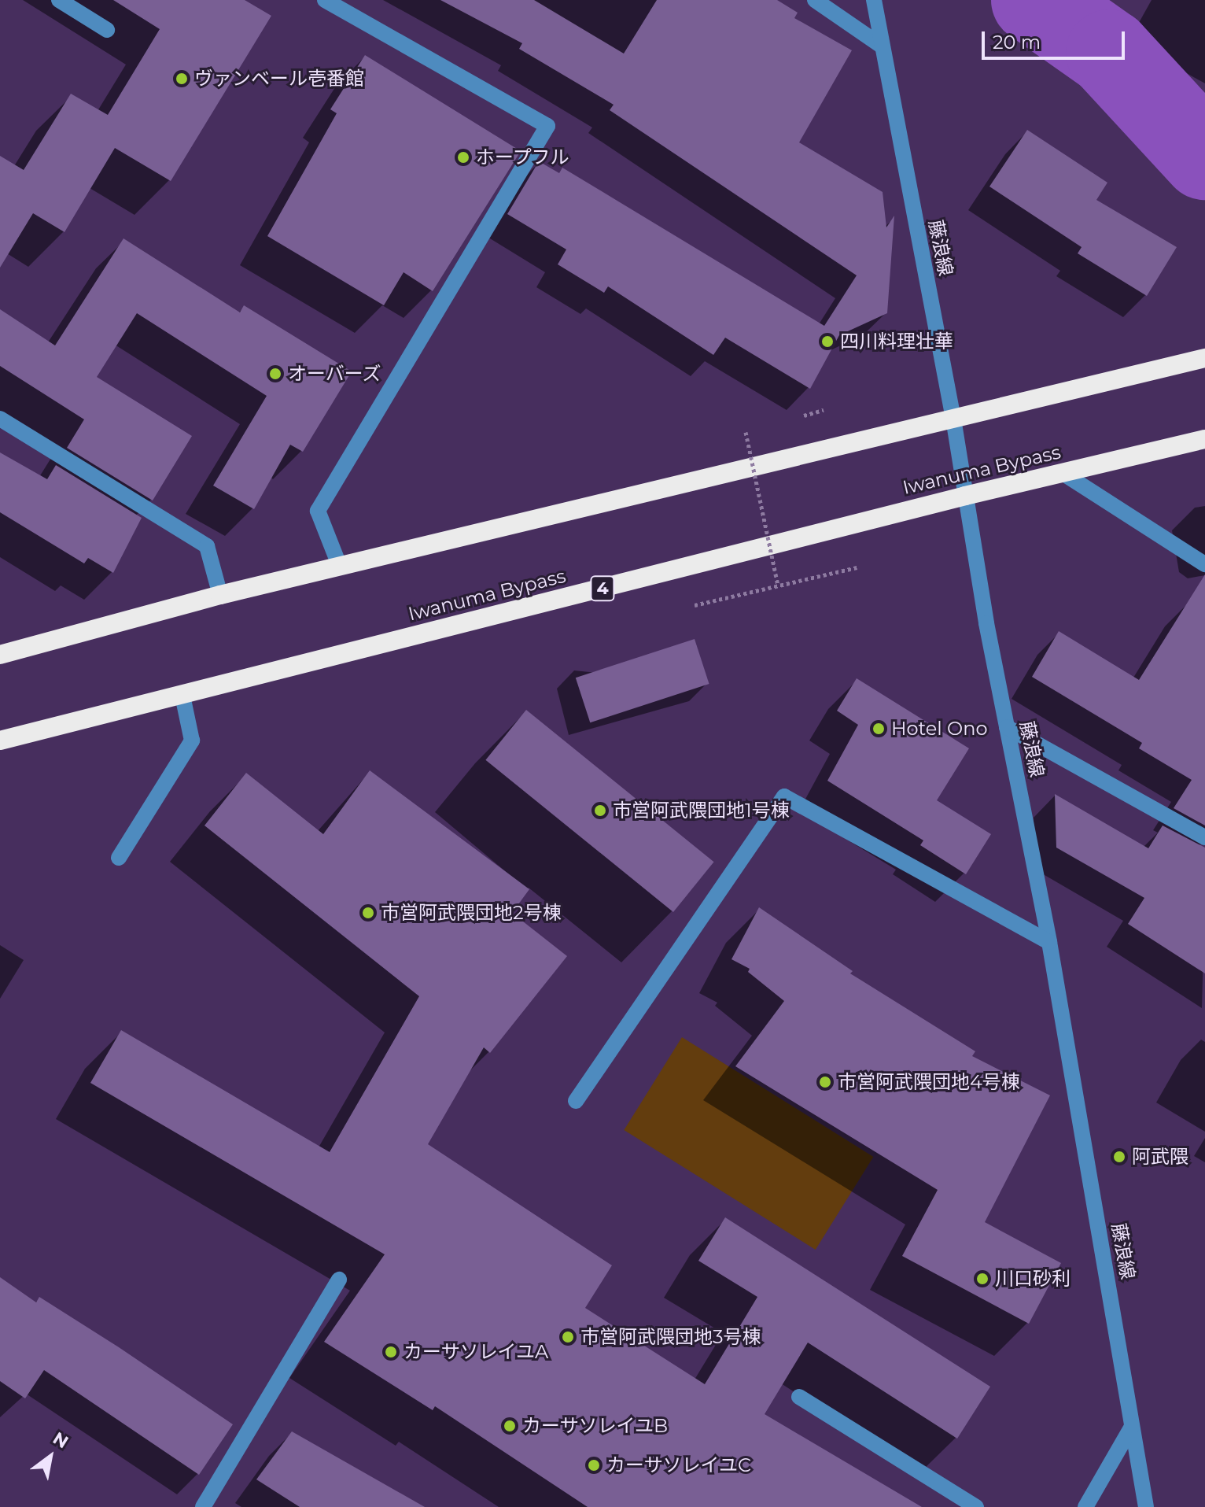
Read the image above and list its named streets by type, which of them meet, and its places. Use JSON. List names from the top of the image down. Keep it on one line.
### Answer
{"streets":{"highway":["Iwanuma Bypass","4"],"street":["藤浪線"]},"crossings":[["藤浪線","Iwanuma Bypass"]],"places":["ヴァンベール壱番館","ホープフル","四川料理壮華","オーバーズ","Hotel Ono","市営阿武隈団地1号棟","市営阿武隈団地2号棟","市営阿武隈団地4号棟","阿武隈","川口砂利","市営阿武隈団地3号棟","カーサソレイユA","カーサソレイユB","カーサソレイユC"],"scale_bar":"20 m","north":"top right"}
